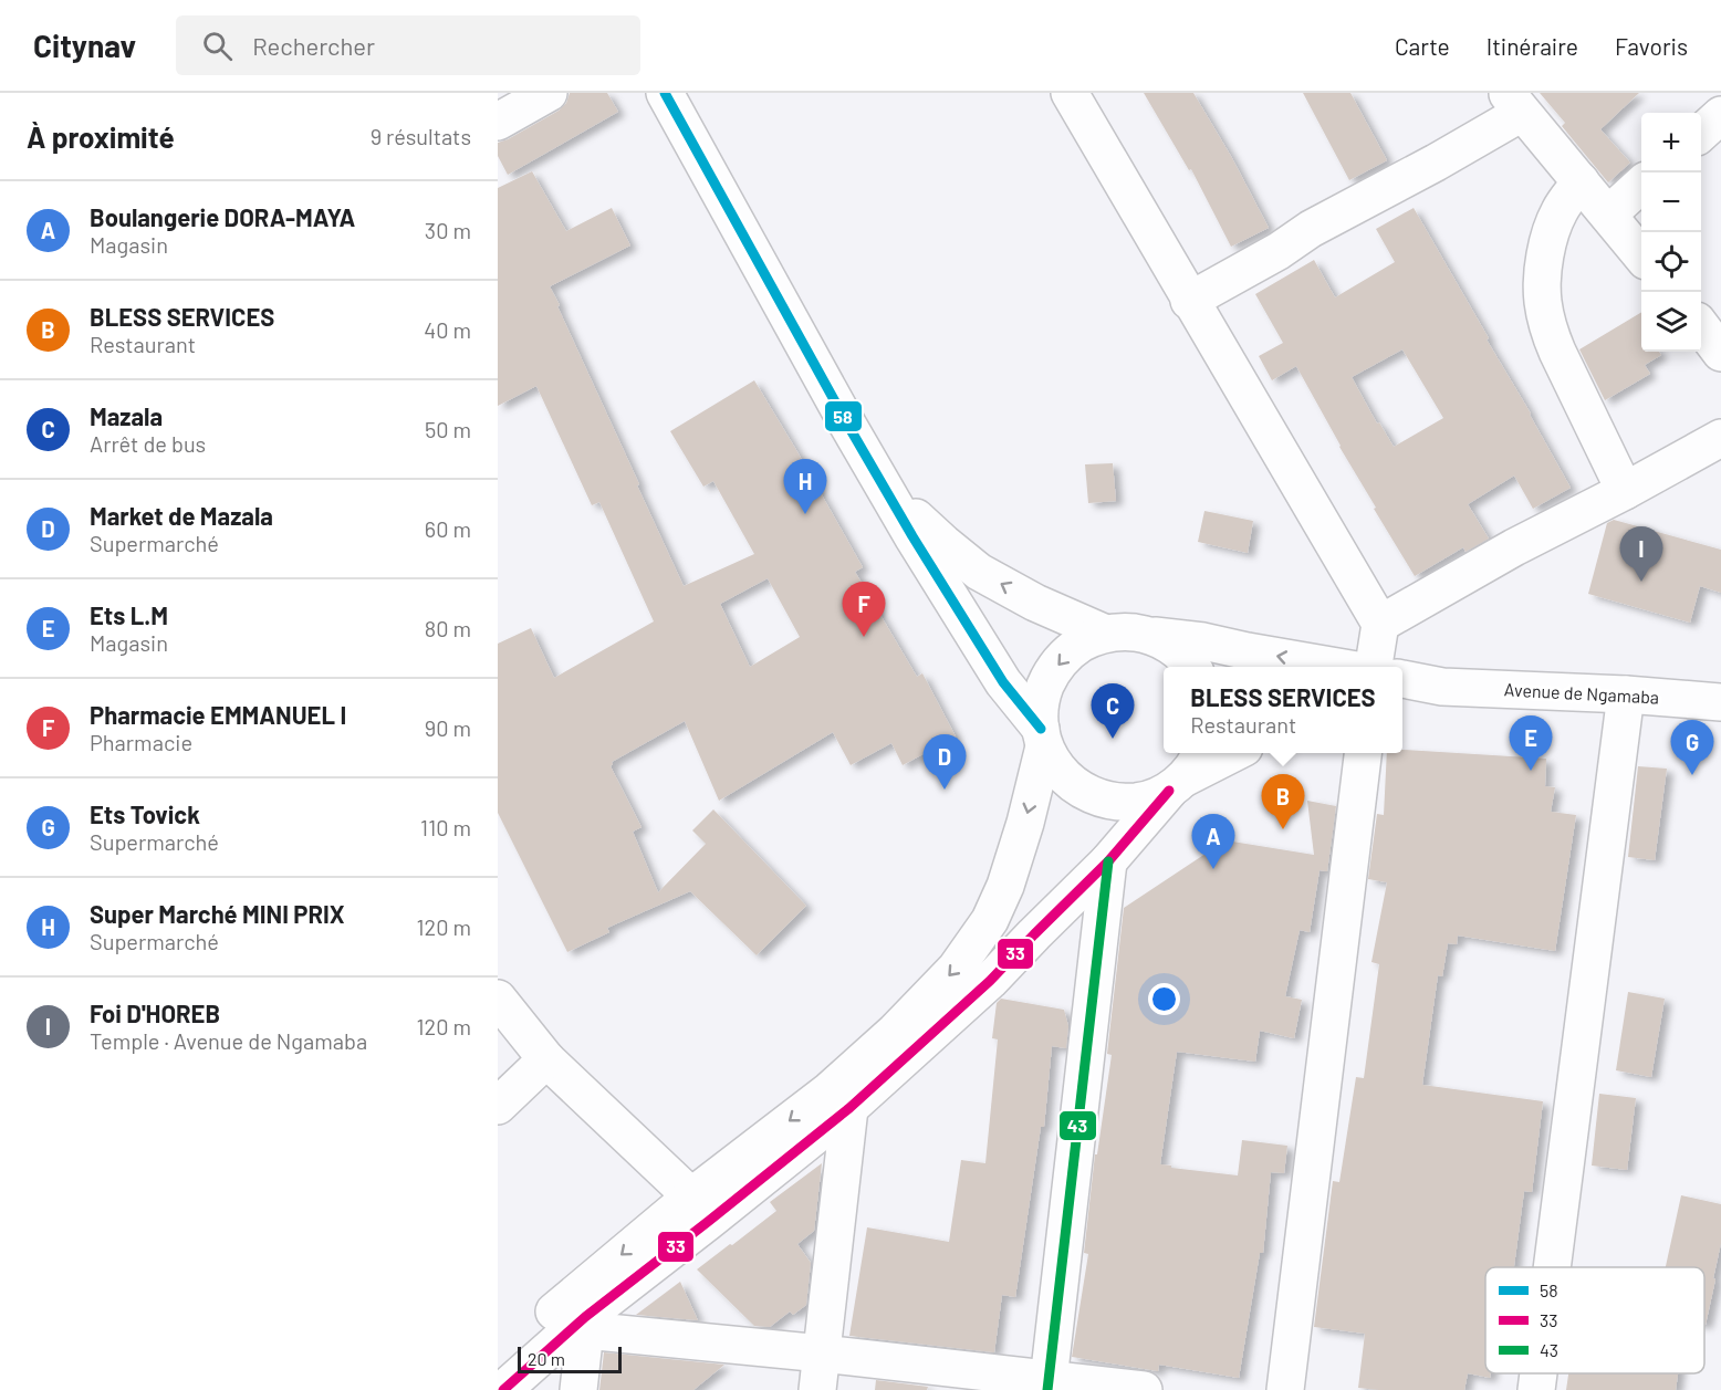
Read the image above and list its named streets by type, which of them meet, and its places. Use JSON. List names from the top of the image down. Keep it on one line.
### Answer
{"streets":{"street":["Avenue de Ngamaba"]},"lines":["transit line 58","transit line 33","transit line 43"],"legend":["58","33","43"],"scale_bar":"20 m","page":{"header":"Citynav","search":"Rechercher","nav":["Carte","Itinéraire","Favoris"],"heading":["À proximité","9 résultats"],"map_buttons":["+","−"],"list":[{"mark":"A","name":"Boulangerie DORA-MAYA","note":"Magasin","value":"30 m"},{"mark":"B","name":"BLESS SERVICES","note":"Restaurant","value":"40 m"},{"mark":"C","name":"Mazala","note":"Arrêt de bus","value":"50 m"},{"mark":"D","name":"Market de Mazala","note":"Supermarché","value":"60 m"},{"mark":"E","name":"Ets L.M","note":"Magasin","value":"80 m"},{"mark":"F","name":"Pharmacie EMMANUEL I","note":"Pharmacie","value":"90 m"},{"mark":"G","name":"Ets Tovick","note":"Supermarché","value":"110 m"},{"mark":"H","name":"Super Marché MINI PRIX","note":"Supermarché","value":"120 m"},{"mark":"I","name":"Foi D'HOREB","note":"Temple · Avenue de Ngamaba","value":"120 m"}],"pins":["H","I","F","C","E","G","D","B","A"],"popup":["BLESS SERVICES","Restaurant"],"scale":"20 m"}}
